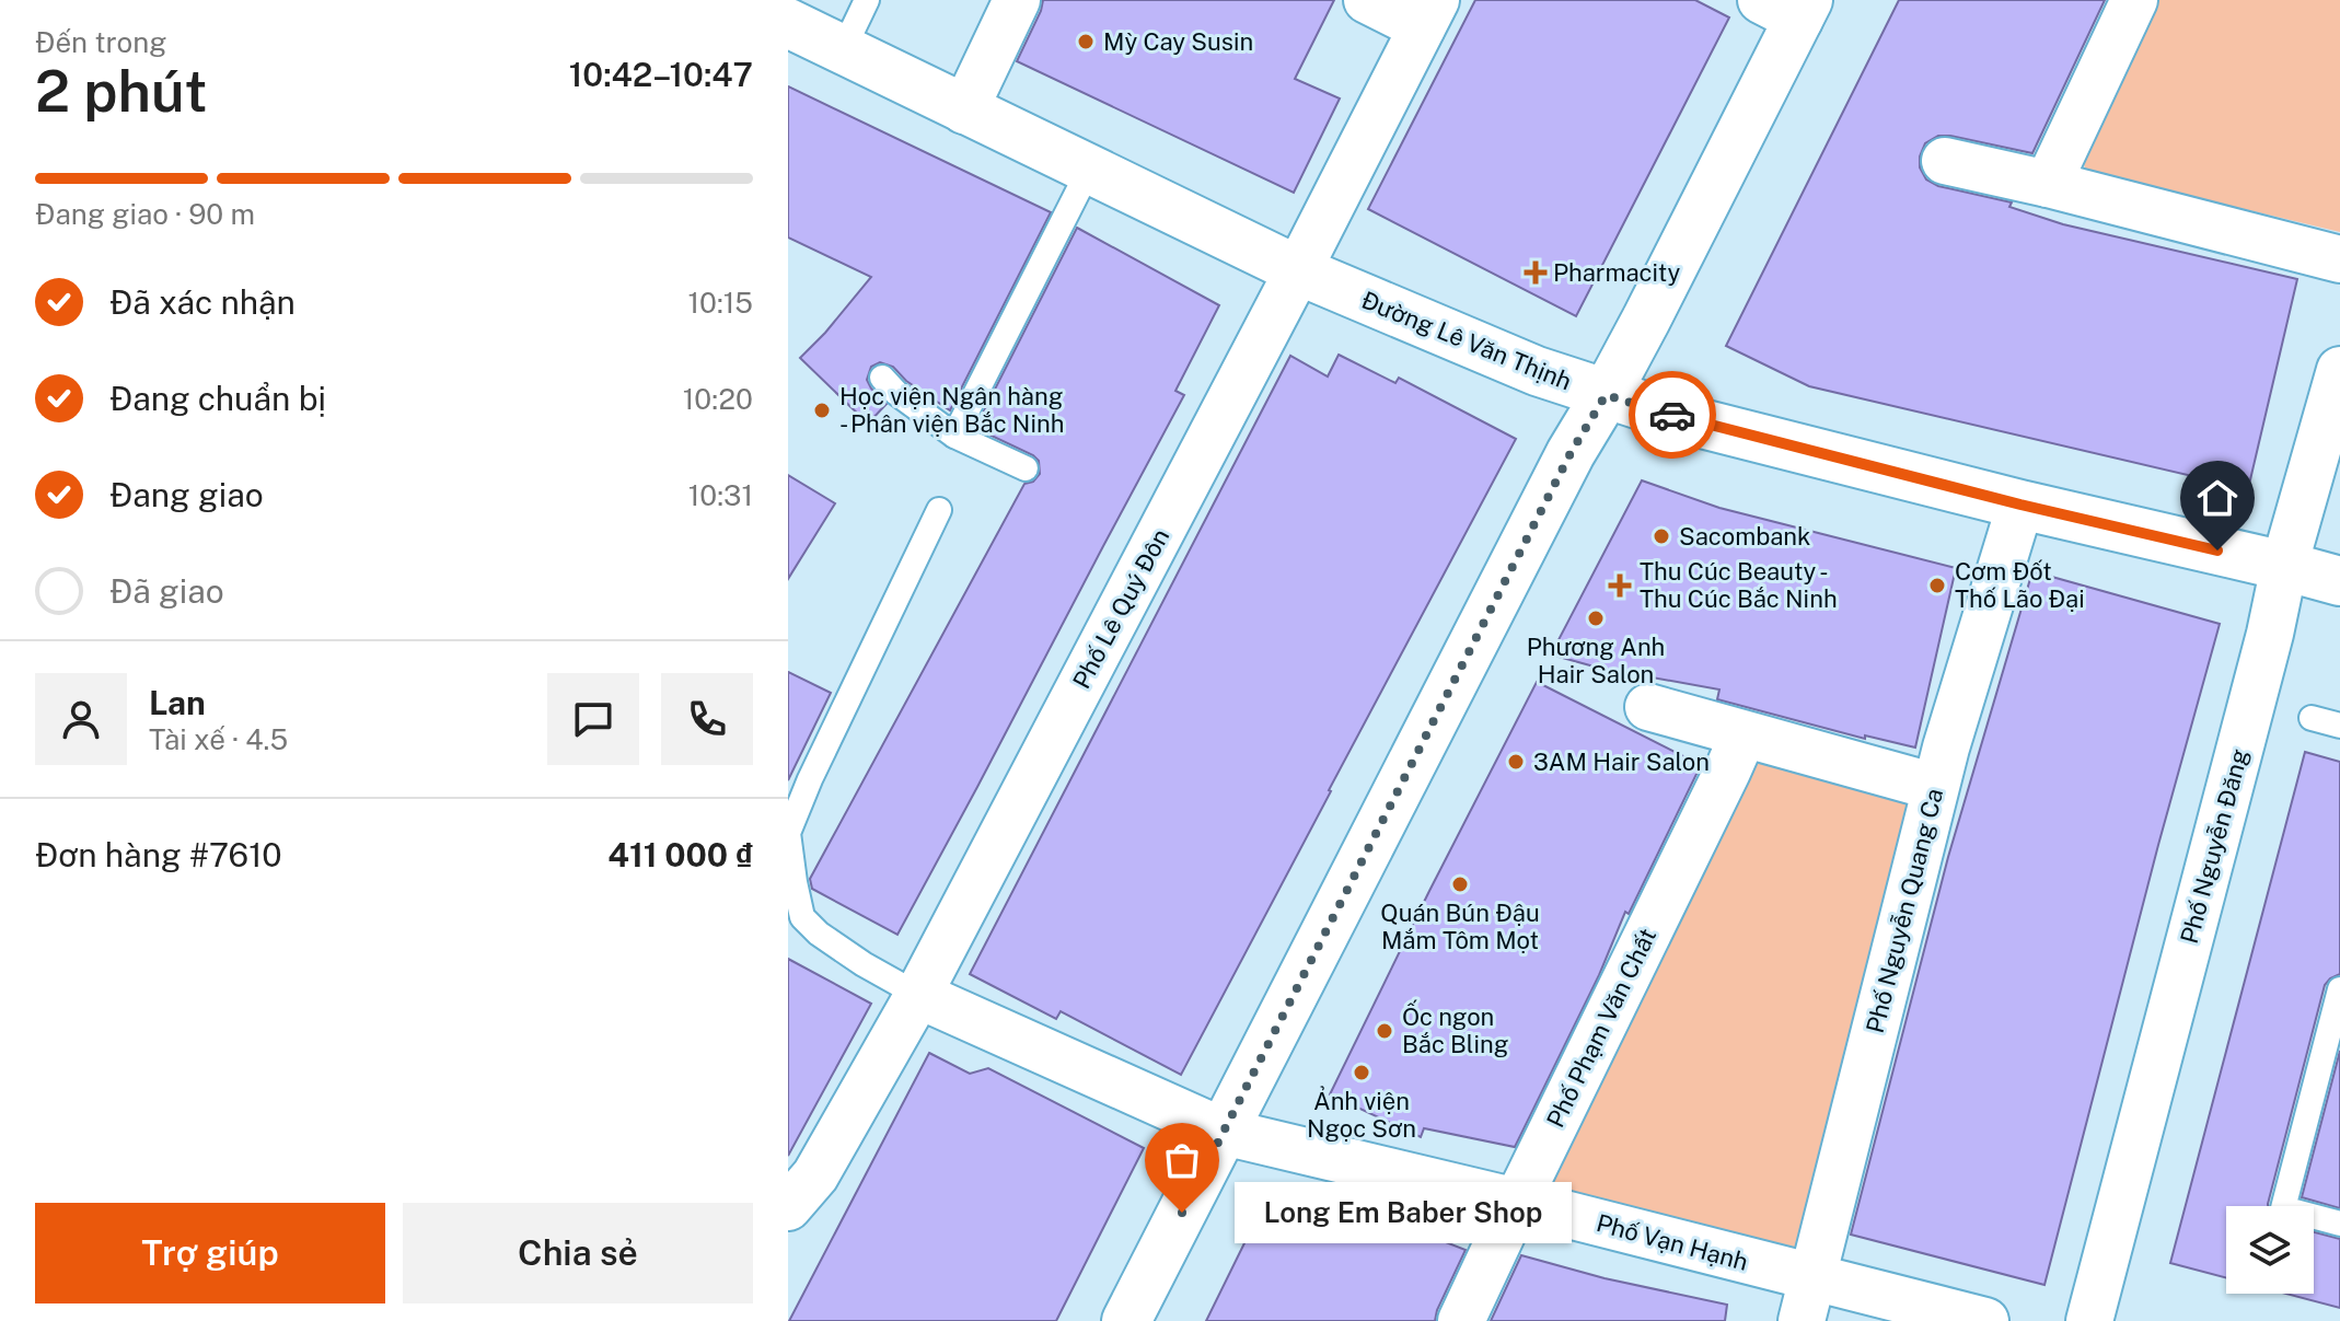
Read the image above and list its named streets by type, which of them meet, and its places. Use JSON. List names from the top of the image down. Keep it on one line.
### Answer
{"streets":{"street":["Đường Lê Văn Thịnh","Phố Lê Quý Đôn","Phố Nguyễn Đăng","Phố Nguyễn Quang Ca","Phố Phạm Văn Chất","Phố Vạn Hạnh"]},"crossings":[["Đường Lê Văn Thịnh","Phố Lê Quý Đôn"],["Đường Lê Văn Thịnh","Phố Nguyễn Đăng"],["Đường Lê Văn Thịnh","Phố Nguyễn Quang Ca"],["Phố Lê Quý Đôn","Phố Vạn Hạnh"],["Phố Nguyễn Quang Ca","Phố Vạn Hạnh"],["Phố Phạm Văn Chất","Phố Vạn Hạnh"]],"places":{"other":["Mỳ Cay Susin","Học viện Ngân hàng - Phân viện Bắc Ninh","Sacombank","Cơm Đốt Thố Lão Đại","Phương Anh Hair Salon","3AM Hair Salon","Quán Bún Đậu Mắm Tôm Mọt","Ốc ngon Bắc Bling","Ảnh viện Ngọc Sơn","Long Em Baber Shop"],"health":["Pharmacity","Thu Cúc Beauty - Thu Cúc Bắc Ninh"]},"page":{"heading":["2 phút","Đến trong","10:42–10:47"],"panel":["Lan","Tài xế · 4.5","Đơn hàng #7610","411 000 ₫"],"bar":"Đang giao · 90 m","list":[["Đã xác nhận","10:15"],["Đang chuẩn bị","10:20"],["Đang giao","10:31"],"Đã giao"],"bubble":"Long Em Baber Shop","buttons":["Trợ giúp","Chia sẻ"]}}
